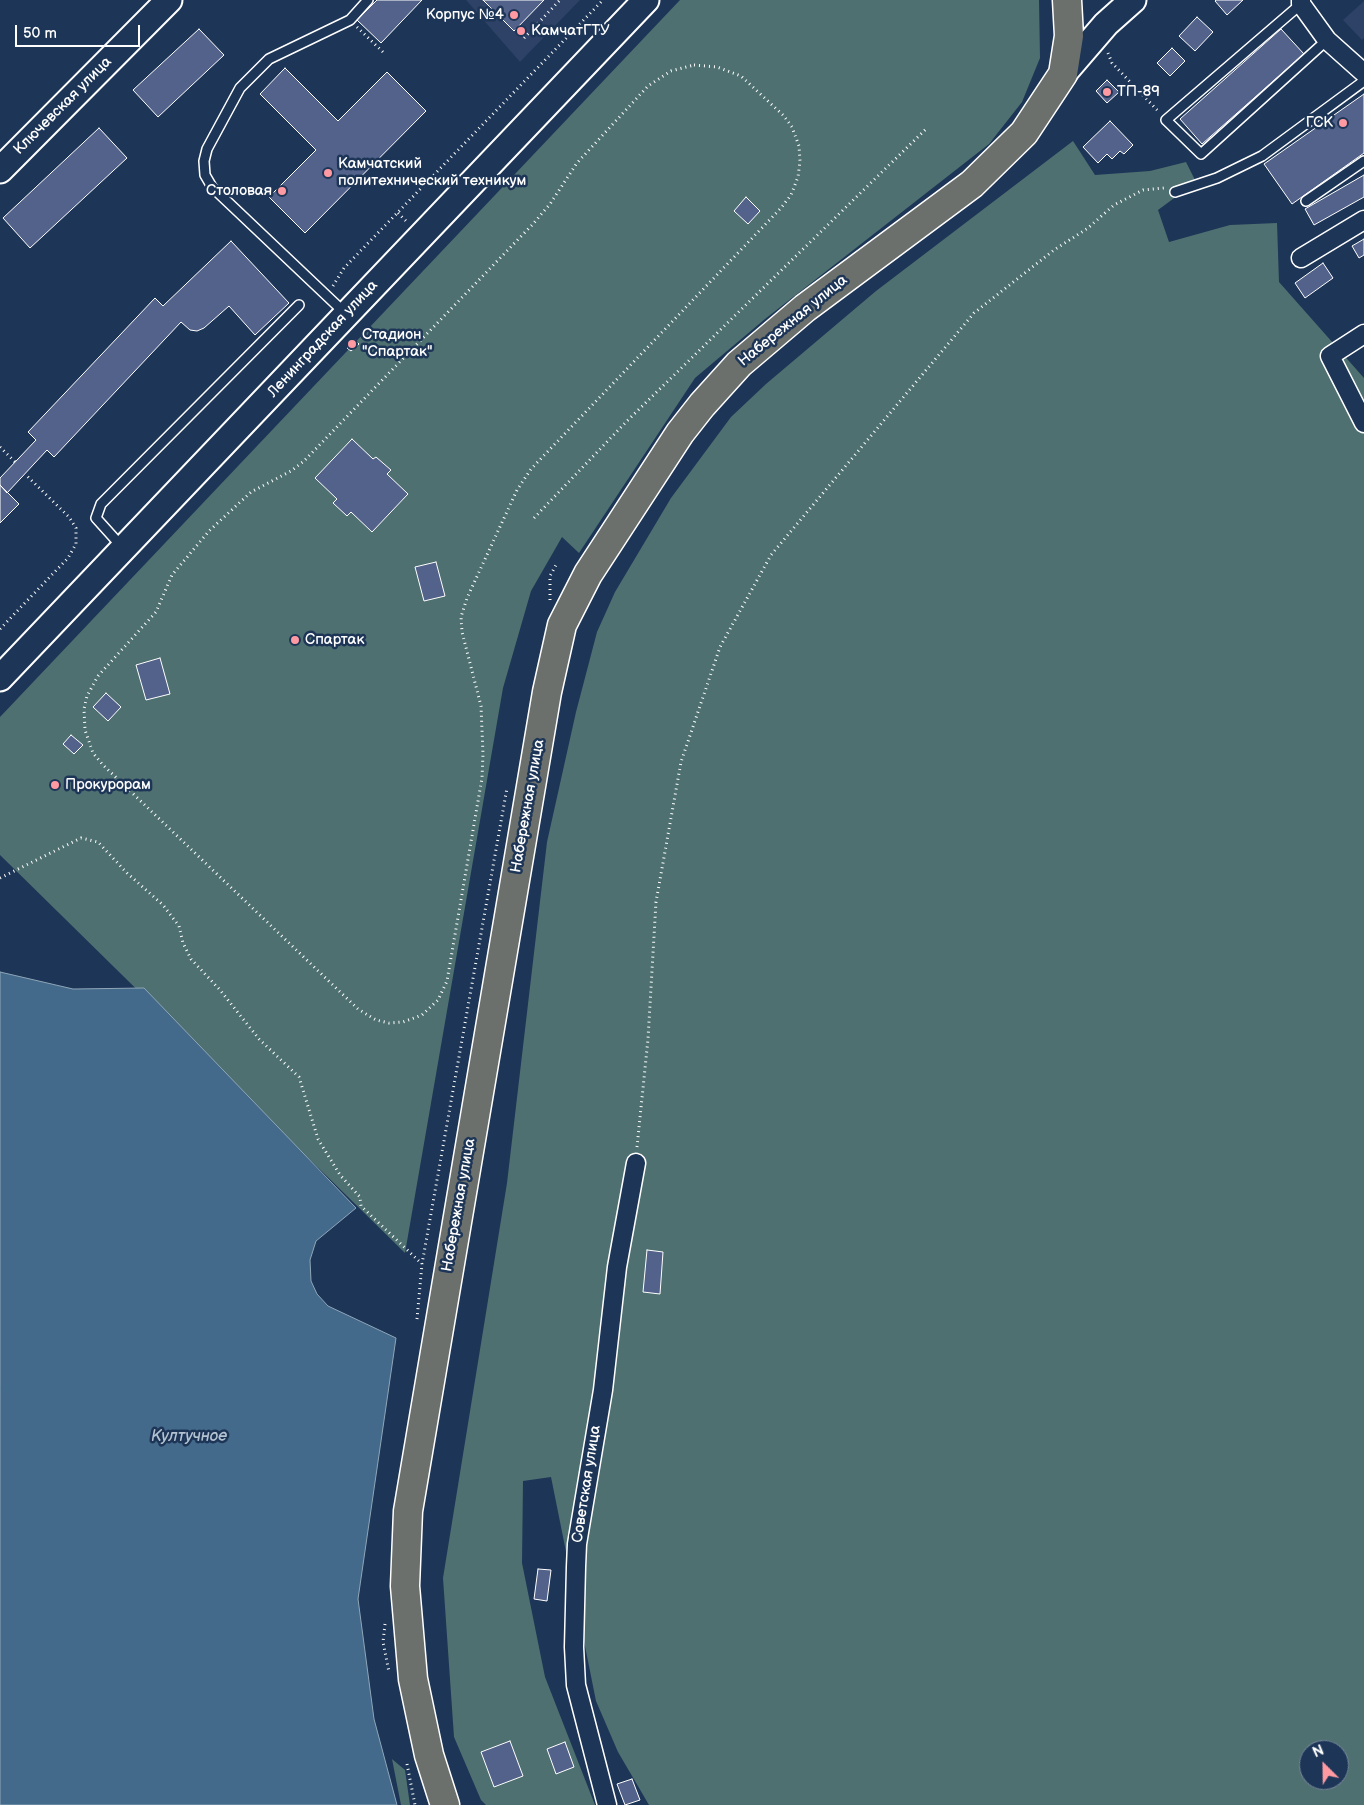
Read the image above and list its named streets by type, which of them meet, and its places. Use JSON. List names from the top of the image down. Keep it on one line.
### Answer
{"streets":{"main road":["Ключевская улица","Набережная улица","Ленинградская улица"],"street":["Советская улица"]},"water":["Култучное"],"places":["Корпус №4","КамчатГТУ","ТП-89","ГСК","Камчатский политехнический техникум","Столовая","Стадион \"Спартак\"","Спартак","Прокурорам"],"scale_bar":"50 m","north":"top left"}
